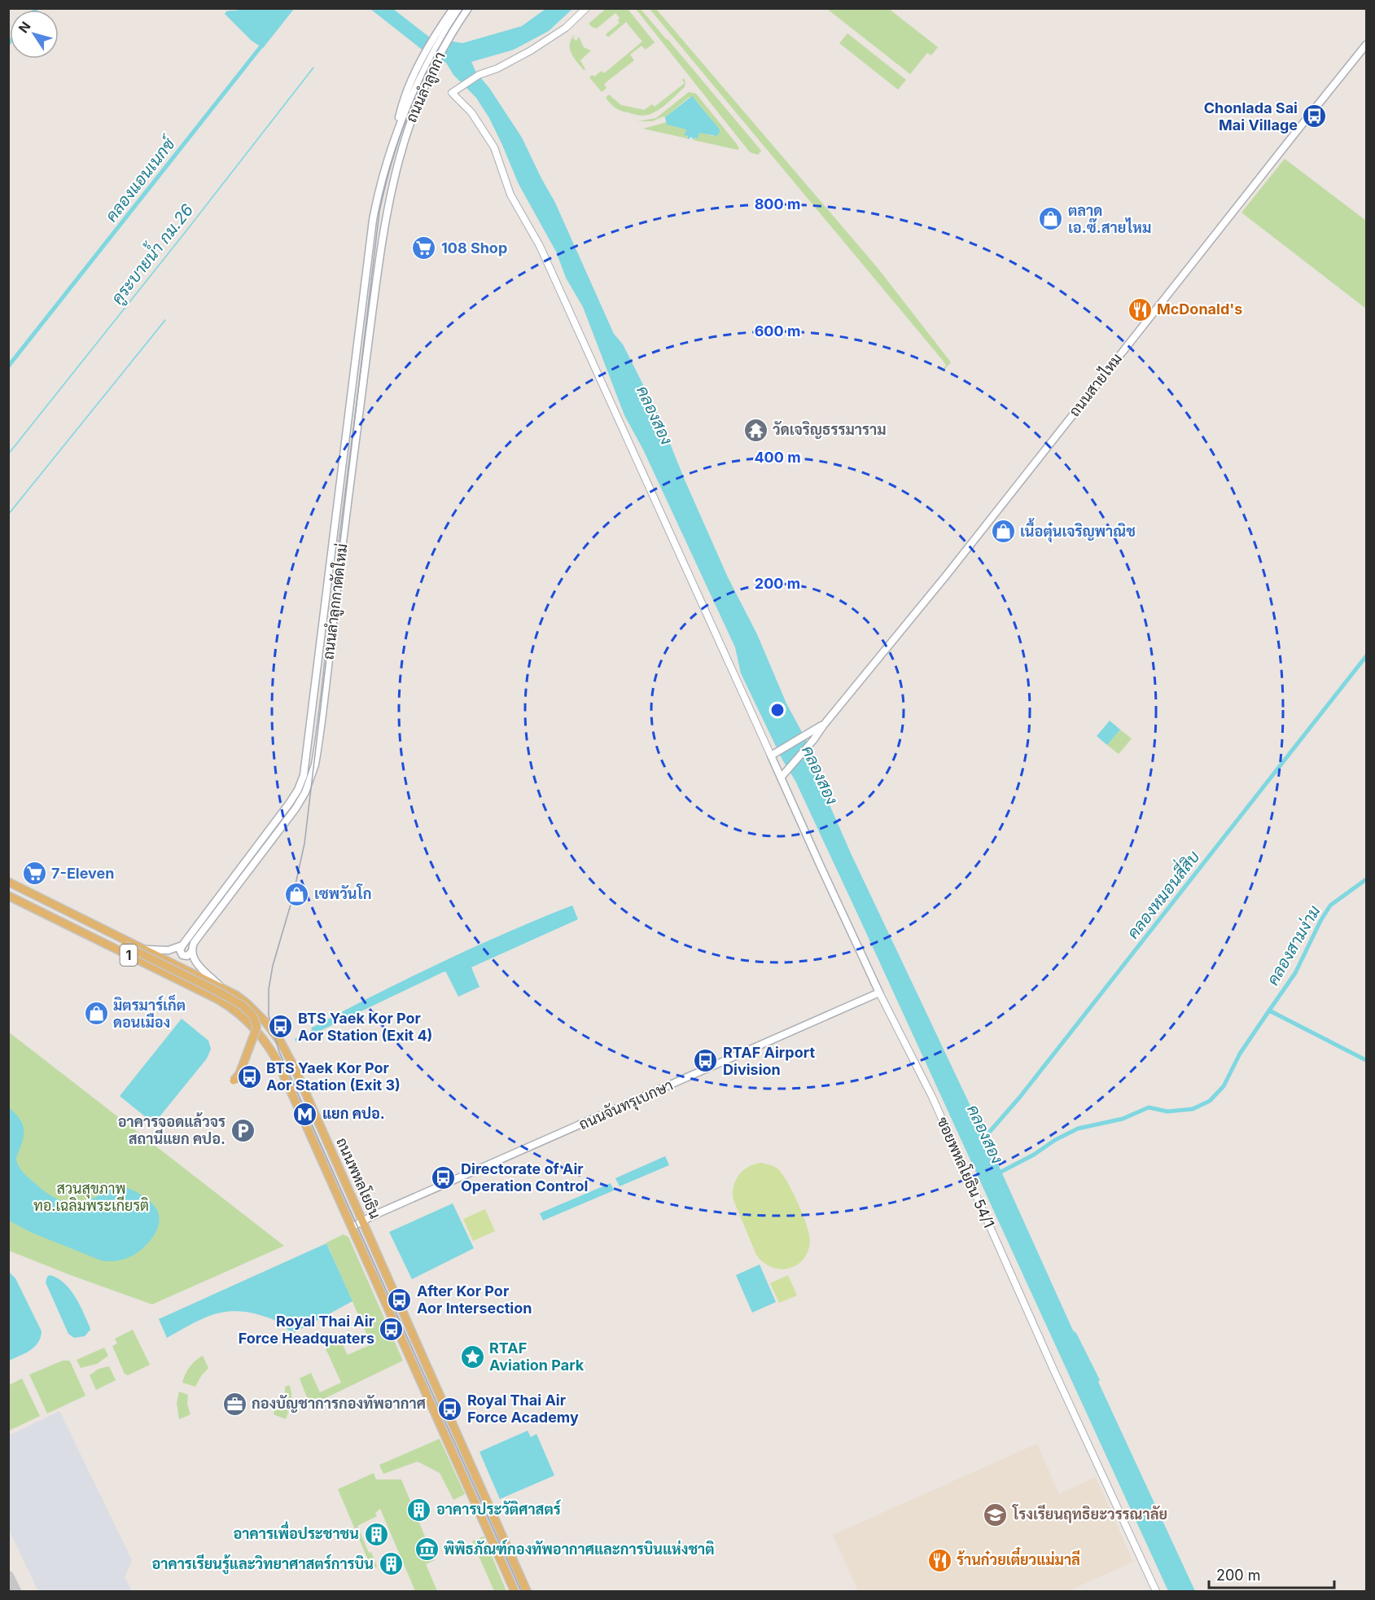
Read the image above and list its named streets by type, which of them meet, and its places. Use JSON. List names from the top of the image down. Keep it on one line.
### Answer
{"streets":{"main road":["ถนนลำลูกกา","ถนนสายไหม","ถนนลำลูกกาตัดใหม่","1","ถนนจันทรุเบกษา","ซอยพหลโยธิน 54/1","ถนนพหลโยธิน"]},"crossings":[["ถนนลำลูกกา","ถนนลำลูกกาตัดใหม่"],["ถนนสายไหม","ซอยพหลโยธิน 54/1"],["ถนนจันทรุเบกษา","ซอยพหลโยธิน 54/1"],["ถนนจันทรุเบกษา","ถนนพหลโยธิน"]],"water":["คลองแอนเนกซ์","คูระบายน้ำ กม.26","คลองสอง","คลองหมอนสี่สิบ","คลองสามง่าม"],"parks":["สวนสุขภาพ ทอ.เฉลิมพระเกียรติ"],"places":{"bus stop":["Chonlada Sai Mai Village","BTS Yaek Kor Por Aor Station (Exit 4)","RTAF Airport Division","BTS Yaek Kor Por Aor Station (Exit 3)","Directorate of Air Operation Control","After Kor Por Aor Intersection","Royal Thai Air Force Headquaters","Royal Thai Air Force Academy"],"shop":["ตลาด เอ.ซ๊.สายไหม","เนื้อตุ๋นเจริญพาณิช","เซพวันโก","มิตรมาร์เก็ต ดอนเมือง"],"supermarket":["108 Shop","7-Eleven"],"restaurant":["McDonald's","ร้านก๋วยเตี๋ยวแม่มาลี"],"temple":["วัดเจริญธรรมาราม"],"metro station":["แยก คปอ."],"parking":["อาคารจอดแล้วจร สถานีแยก คปอ."],"place":["RTAF Aviation Park"],"office":["กองบัญชาการกองทัพอากาศ"],"building":["อาคารประวัติศาสตร์","อาคารเพื่อประชาชน","อาคารเรียนรู้และวิทยาศาสตร์การบิน"],"school or university":["โรงเรียนฤทธิยะวรรณาลัย"],"museum":["พิพิธภัณฑ์กองทัพอากาศและการบินแห่งชาติ"]},"scale_bar":"200 m","north":"top left","rings":["800 m","600 m","400 m","200 m"]}
